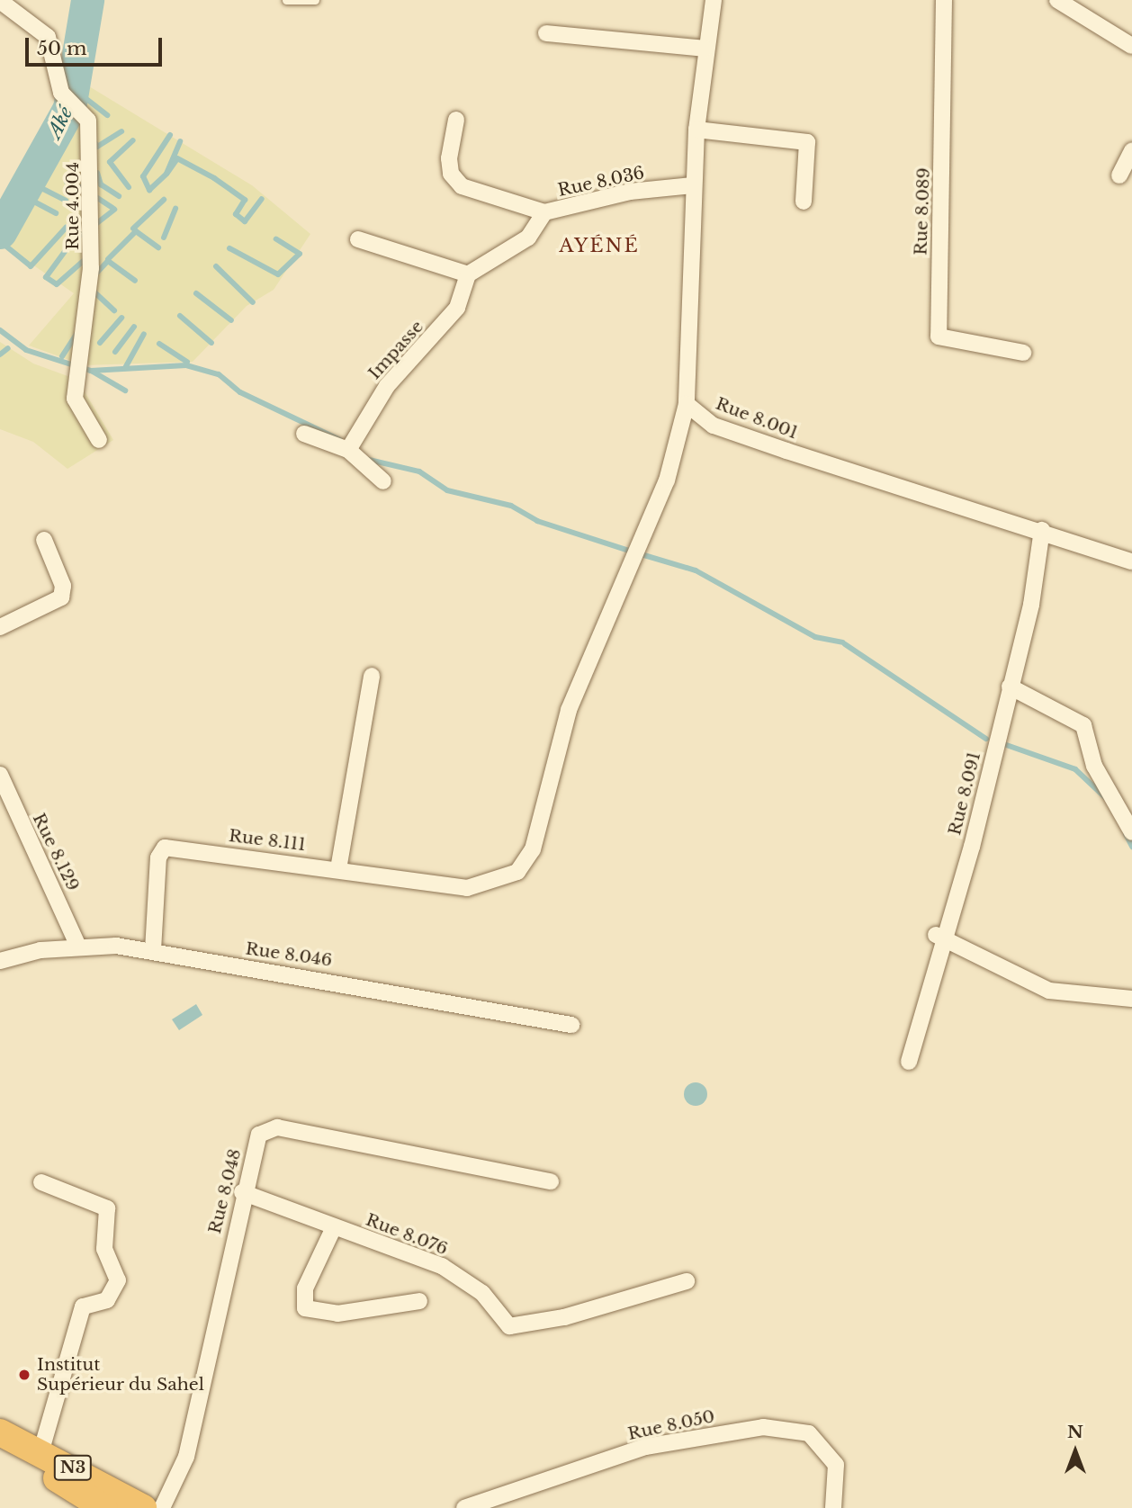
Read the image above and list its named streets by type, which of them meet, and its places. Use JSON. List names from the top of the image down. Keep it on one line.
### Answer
{"streets":{"highway":["N3"],"street":["Rue 8.036","Rue 4.004","Rue 8.089","Impasse","Rue 8.001","Rue 8.091","Rue 8.111","Rue 8.129","Rue 8.046","Rue 8.048","Rue 8.076","Rue 8.050"]},"crossings":[["Rue 8.036","Impasse"],["Rue 8.001","Rue 8.091"],["Rue 8.001","Rue 8.111"],["Rue 8.111","Rue 8.046"],["Rue 8.129","Rue 8.046"],["Rue 8.048","Rue 8.076"]],"districts":["AYÉNÉ"],"water":["Aké"],"places":["Institut Supérieur du Sahel"],"scale_bar":"50 m","north":"top"}
